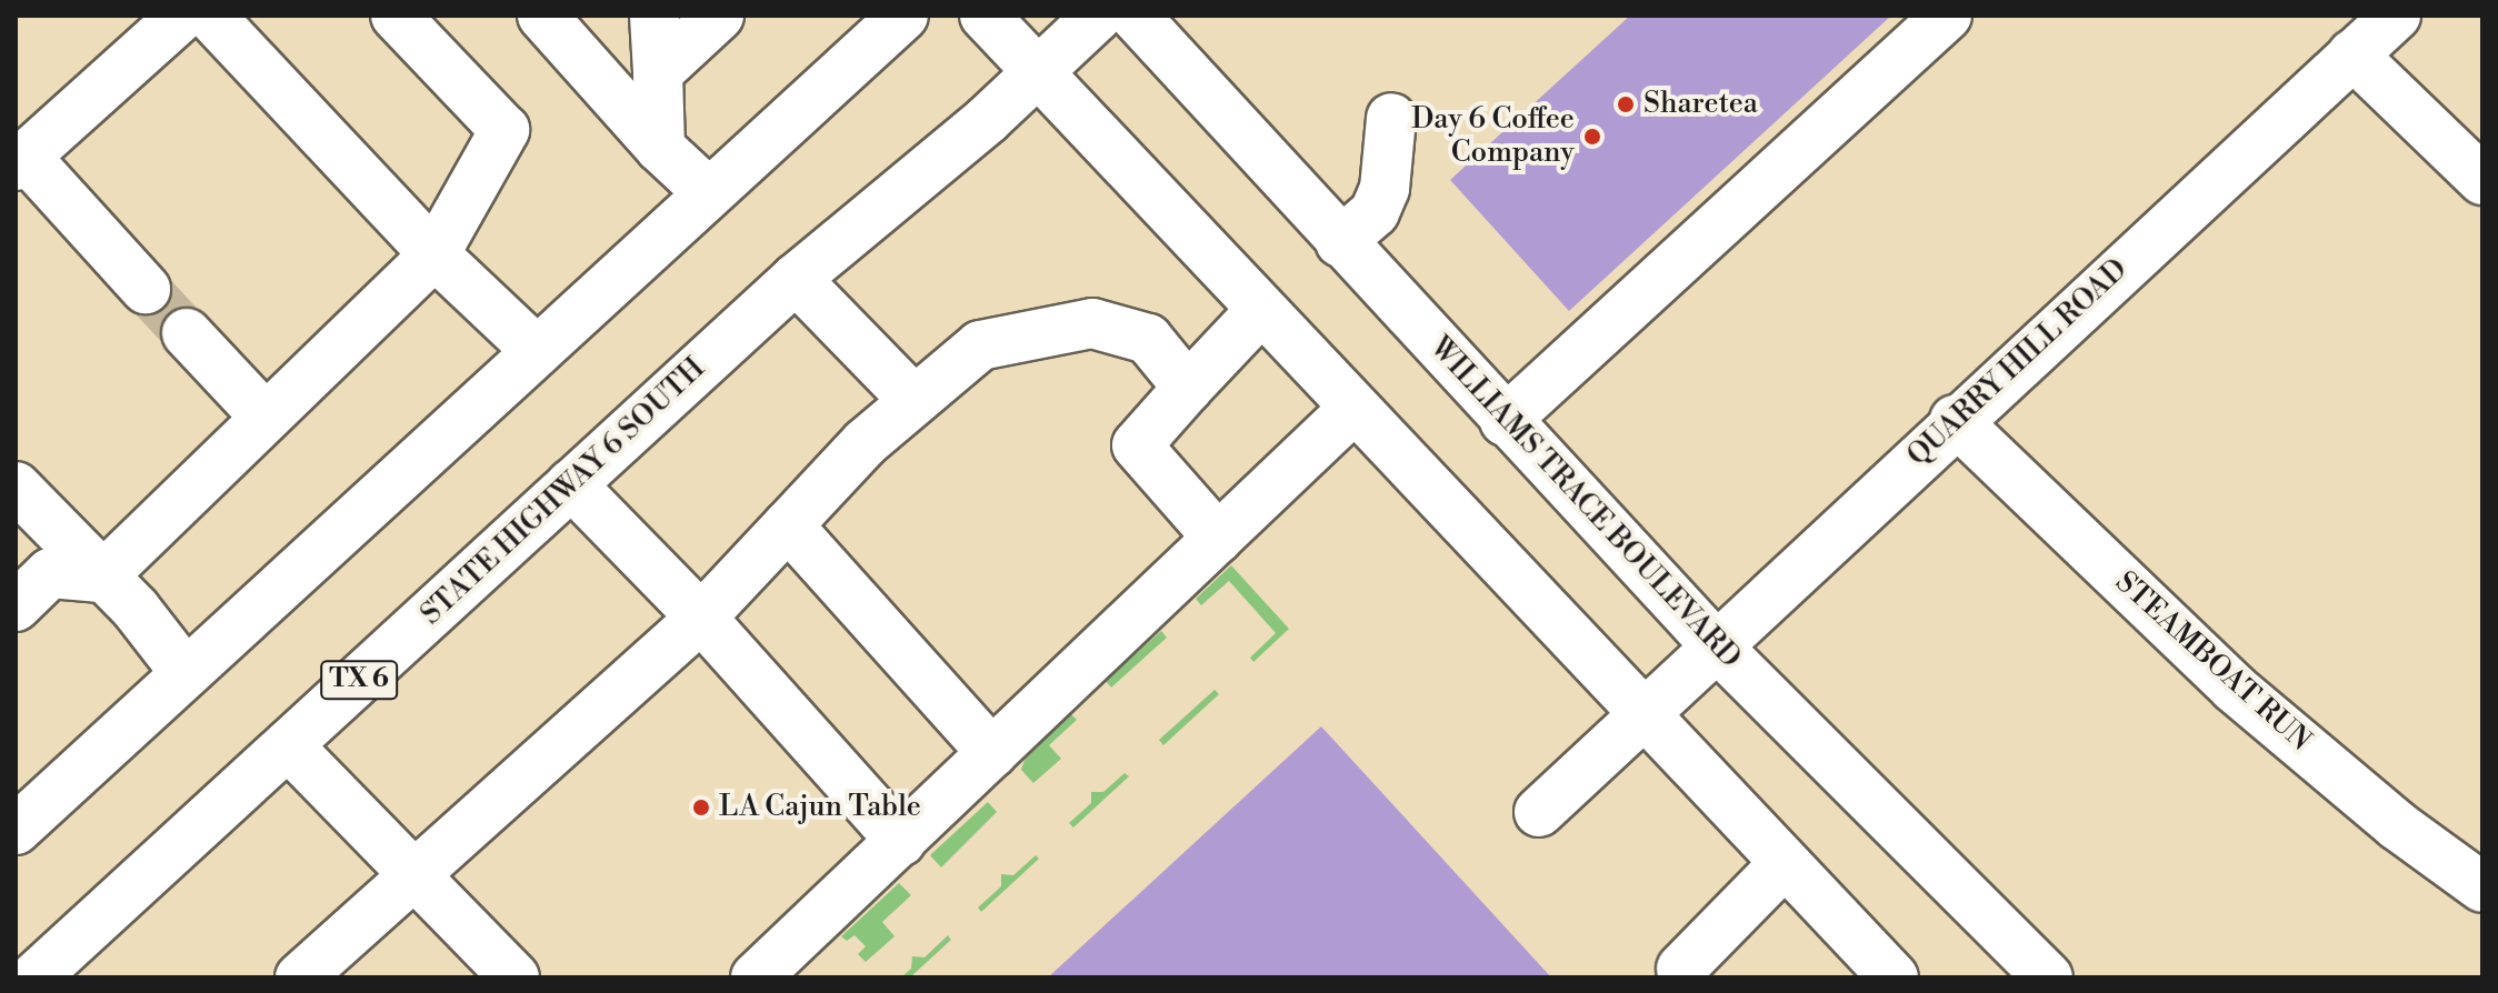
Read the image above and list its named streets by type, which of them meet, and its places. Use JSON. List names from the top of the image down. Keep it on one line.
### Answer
{"streets":{"main road":["QUARRY HILL ROAD","STATE HIGHWAY 6 SOUTH","WILLIAMS TRACE BOULEVARD","STEAMBOAT RUN","TX 6"]},"crossings":[["QUARRY HILL ROAD","WILLIAMS TRACE BOULEVARD"],["QUARRY HILL ROAD","STEAMBOAT RUN"]],"places":["Sharetea","Day 6 Coffee Company","LA Cajun Table"]}
